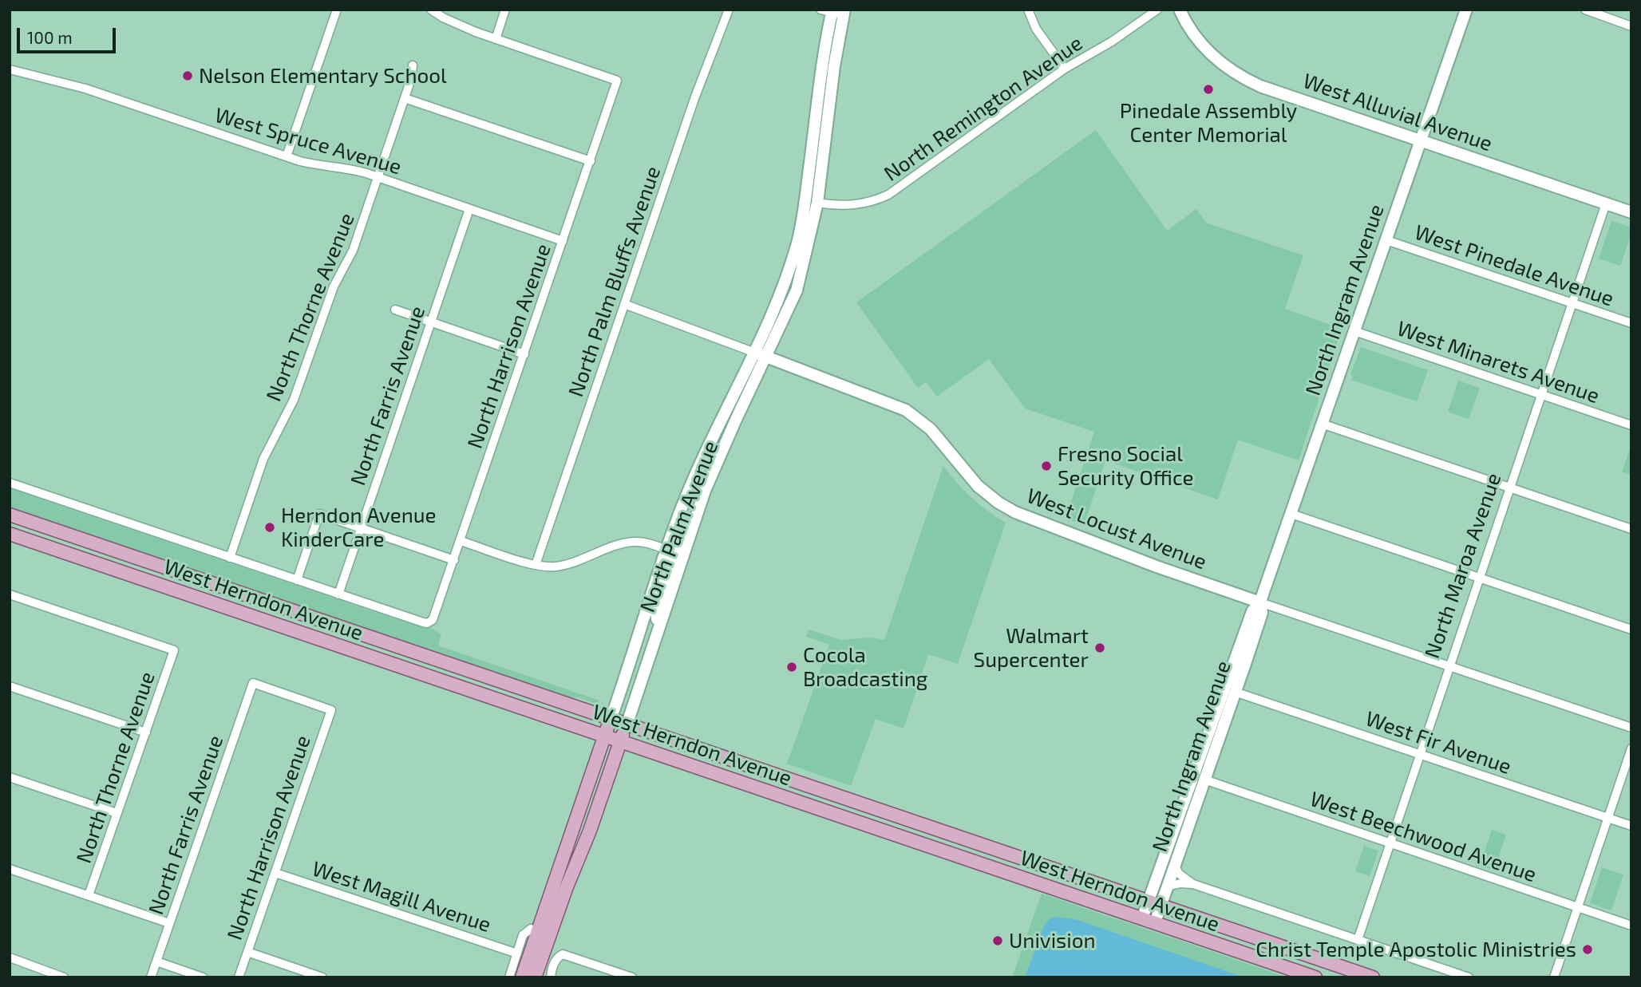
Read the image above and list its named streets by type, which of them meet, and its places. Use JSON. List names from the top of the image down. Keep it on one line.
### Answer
{"streets":{"main road":["North Palm Avenue","West Herndon Avenue"],"street":["North Remington Avenue","West Alluvial Avenue","West Spruce Avenue","West Pinedale Avenue","North Palm Bluffs Avenue","North Ingram Avenue","North Thorne Avenue","North Harrison Avenue","West Minarets Avenue","North Farris Avenue","West Locust Avenue","North Maroa Avenue","West Fir Avenue","West Beechwood Avenue","West Magill Avenue"]},"crossings":[["North Remington Avenue","North Palm Avenue"],["West Alluvial Avenue","North Ingram Avenue"],["West Alluvial Avenue","North Maroa Avenue"],["West Spruce Avenue","North Thorne Avenue"],["West Spruce Avenue","North Harrison Avenue"],["West Spruce Avenue","North Farris Avenue"],["West Pinedale Avenue","North Ingram Avenue"],["West Pinedale Avenue","North Maroa Avenue"],["North Palm Bluffs Avenue","West Locust Avenue"],["North Ingram Avenue","West Minarets Avenue"],["North Ingram Avenue","West Locust Avenue"],["North Ingram Avenue","West Herndon Avenue"],["North Ingram Avenue","West Fir Avenue"],["North Ingram Avenue","West Beechwood Avenue"],["North Thorne Avenue","West Herndon Avenue"],["North Harrison Avenue","North Farris Avenue"],["North Harrison Avenue","West Herndon Avenue"],["North Harrison Avenue","West Magill Avenue"],["West Minarets Avenue","North Maroa Avenue"],["North Farris Avenue","West Herndon Avenue"],["North Palm Avenue","West Locust Avenue"],["North Palm Avenue","West Herndon Avenue"],["West Locust Avenue","North Maroa Avenue"],["North Maroa Avenue","West Herndon Avenue"],["North Maroa Avenue","West Fir Avenue"],["North Maroa Avenue","West Beechwood Avenue"]],"places":["Nelson Elementary School","Pinedale Assembly Center Memorial","Fresno Social Security Office","Herndon Avenue KinderCare","Walmart Supercenter","Cocola Broadcasting","Univision","Christ Temple Apostolic Ministries"],"scale_bar":"100 m"}
